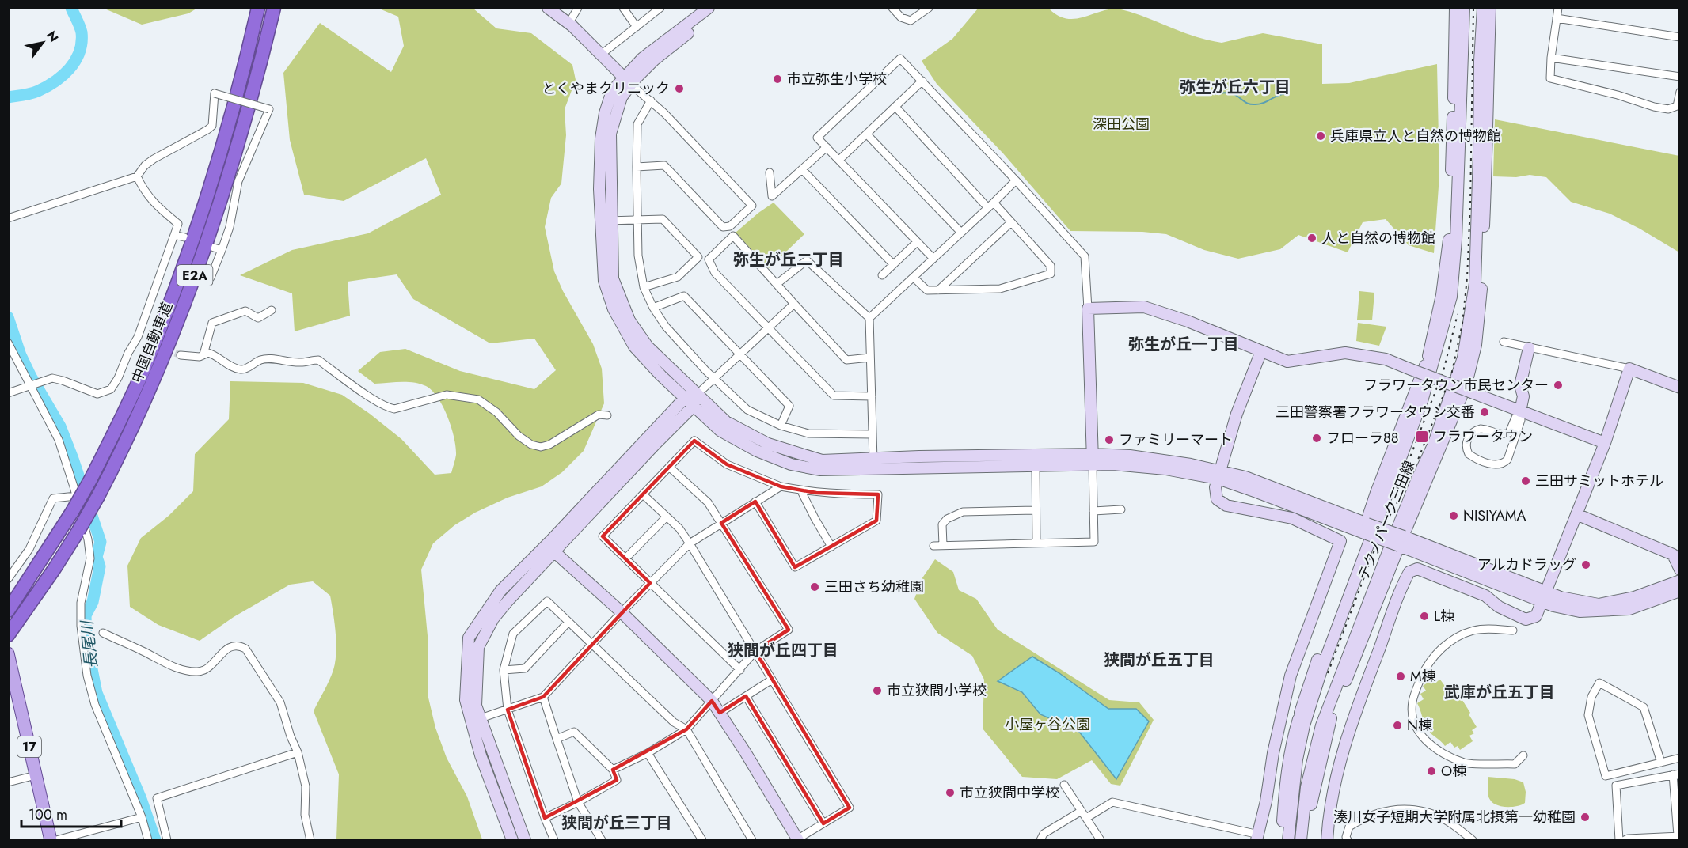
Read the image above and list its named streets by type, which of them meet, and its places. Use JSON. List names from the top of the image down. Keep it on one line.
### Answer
{"streets":{"highway":["E2A","中国自動車道"],"main road":["17"],"street":["テクノパーク三田線"]},"districts":["弥生が丘六丁目","弥生が丘二丁目","弥生が丘一丁目","狭間が丘四丁目","狭間が丘五丁目","武庫が丘五丁目","狭間が丘三丁目"],"water":["長尾川"],"parks":["深田公園","小屋ヶ谷公園"],"places":{"other":["市立弥生小学校","とくやまクリニック","兵庫県立人と自然の博物館","人と自然の博物館","フラワータウン市民センター","三田警察署フラワータウン交番","フローラ88","ファミリーマート","三田サミットホテル","NISIYAMA","アルカドラッグ","三田さち幼稚園","L棟","M棟","市立狭間小学校","N棟","O棟","市立狭間中学校","湊川女子短期大学附属北摂第一幼稚園"],"transit":["フラワータウン"]},"scale_bar":"100 m","north":"top right"}
